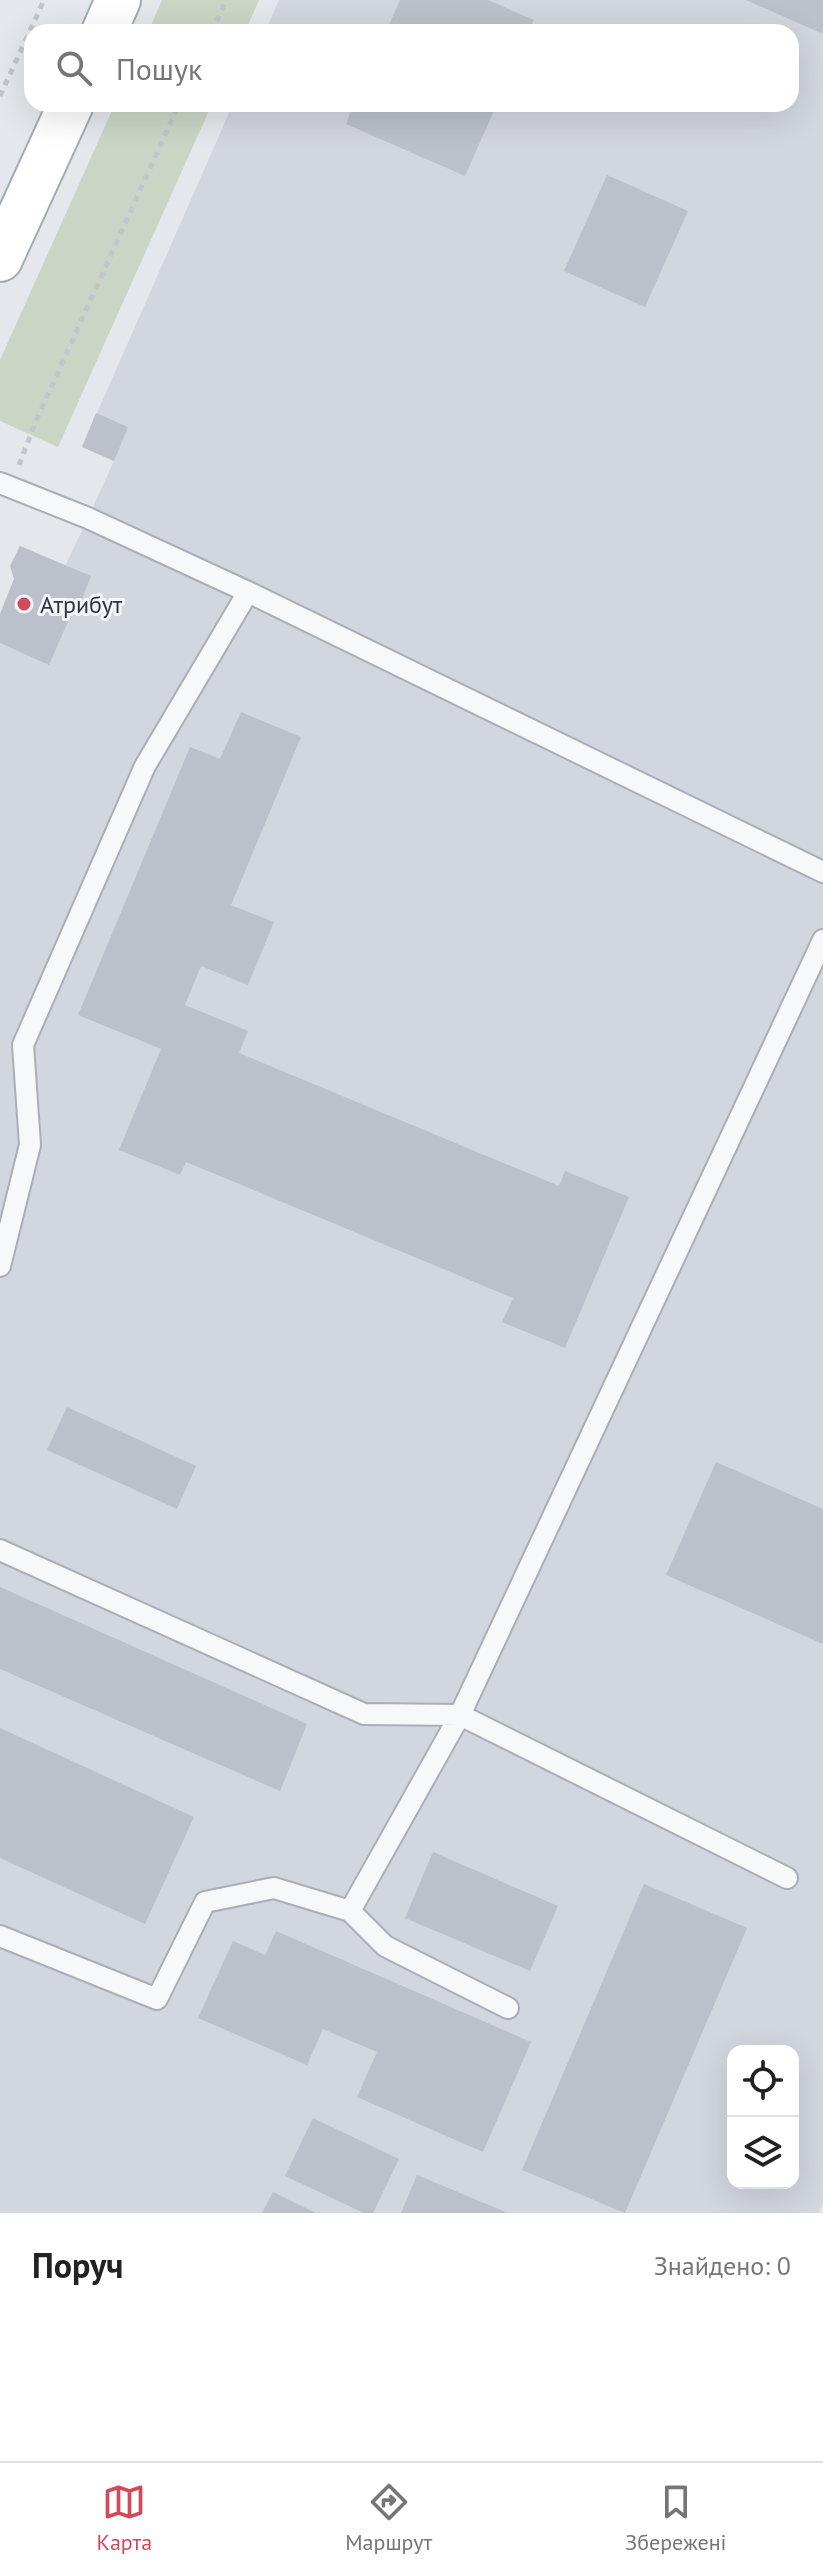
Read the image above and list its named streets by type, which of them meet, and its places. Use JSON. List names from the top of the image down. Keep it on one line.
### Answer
{"places":["Атрибут"],"page":{"search":"Пошук","heading":["Поруч","Знайдено: 0"],"nav":["Карта","Маршрут","Збережені"]}}
